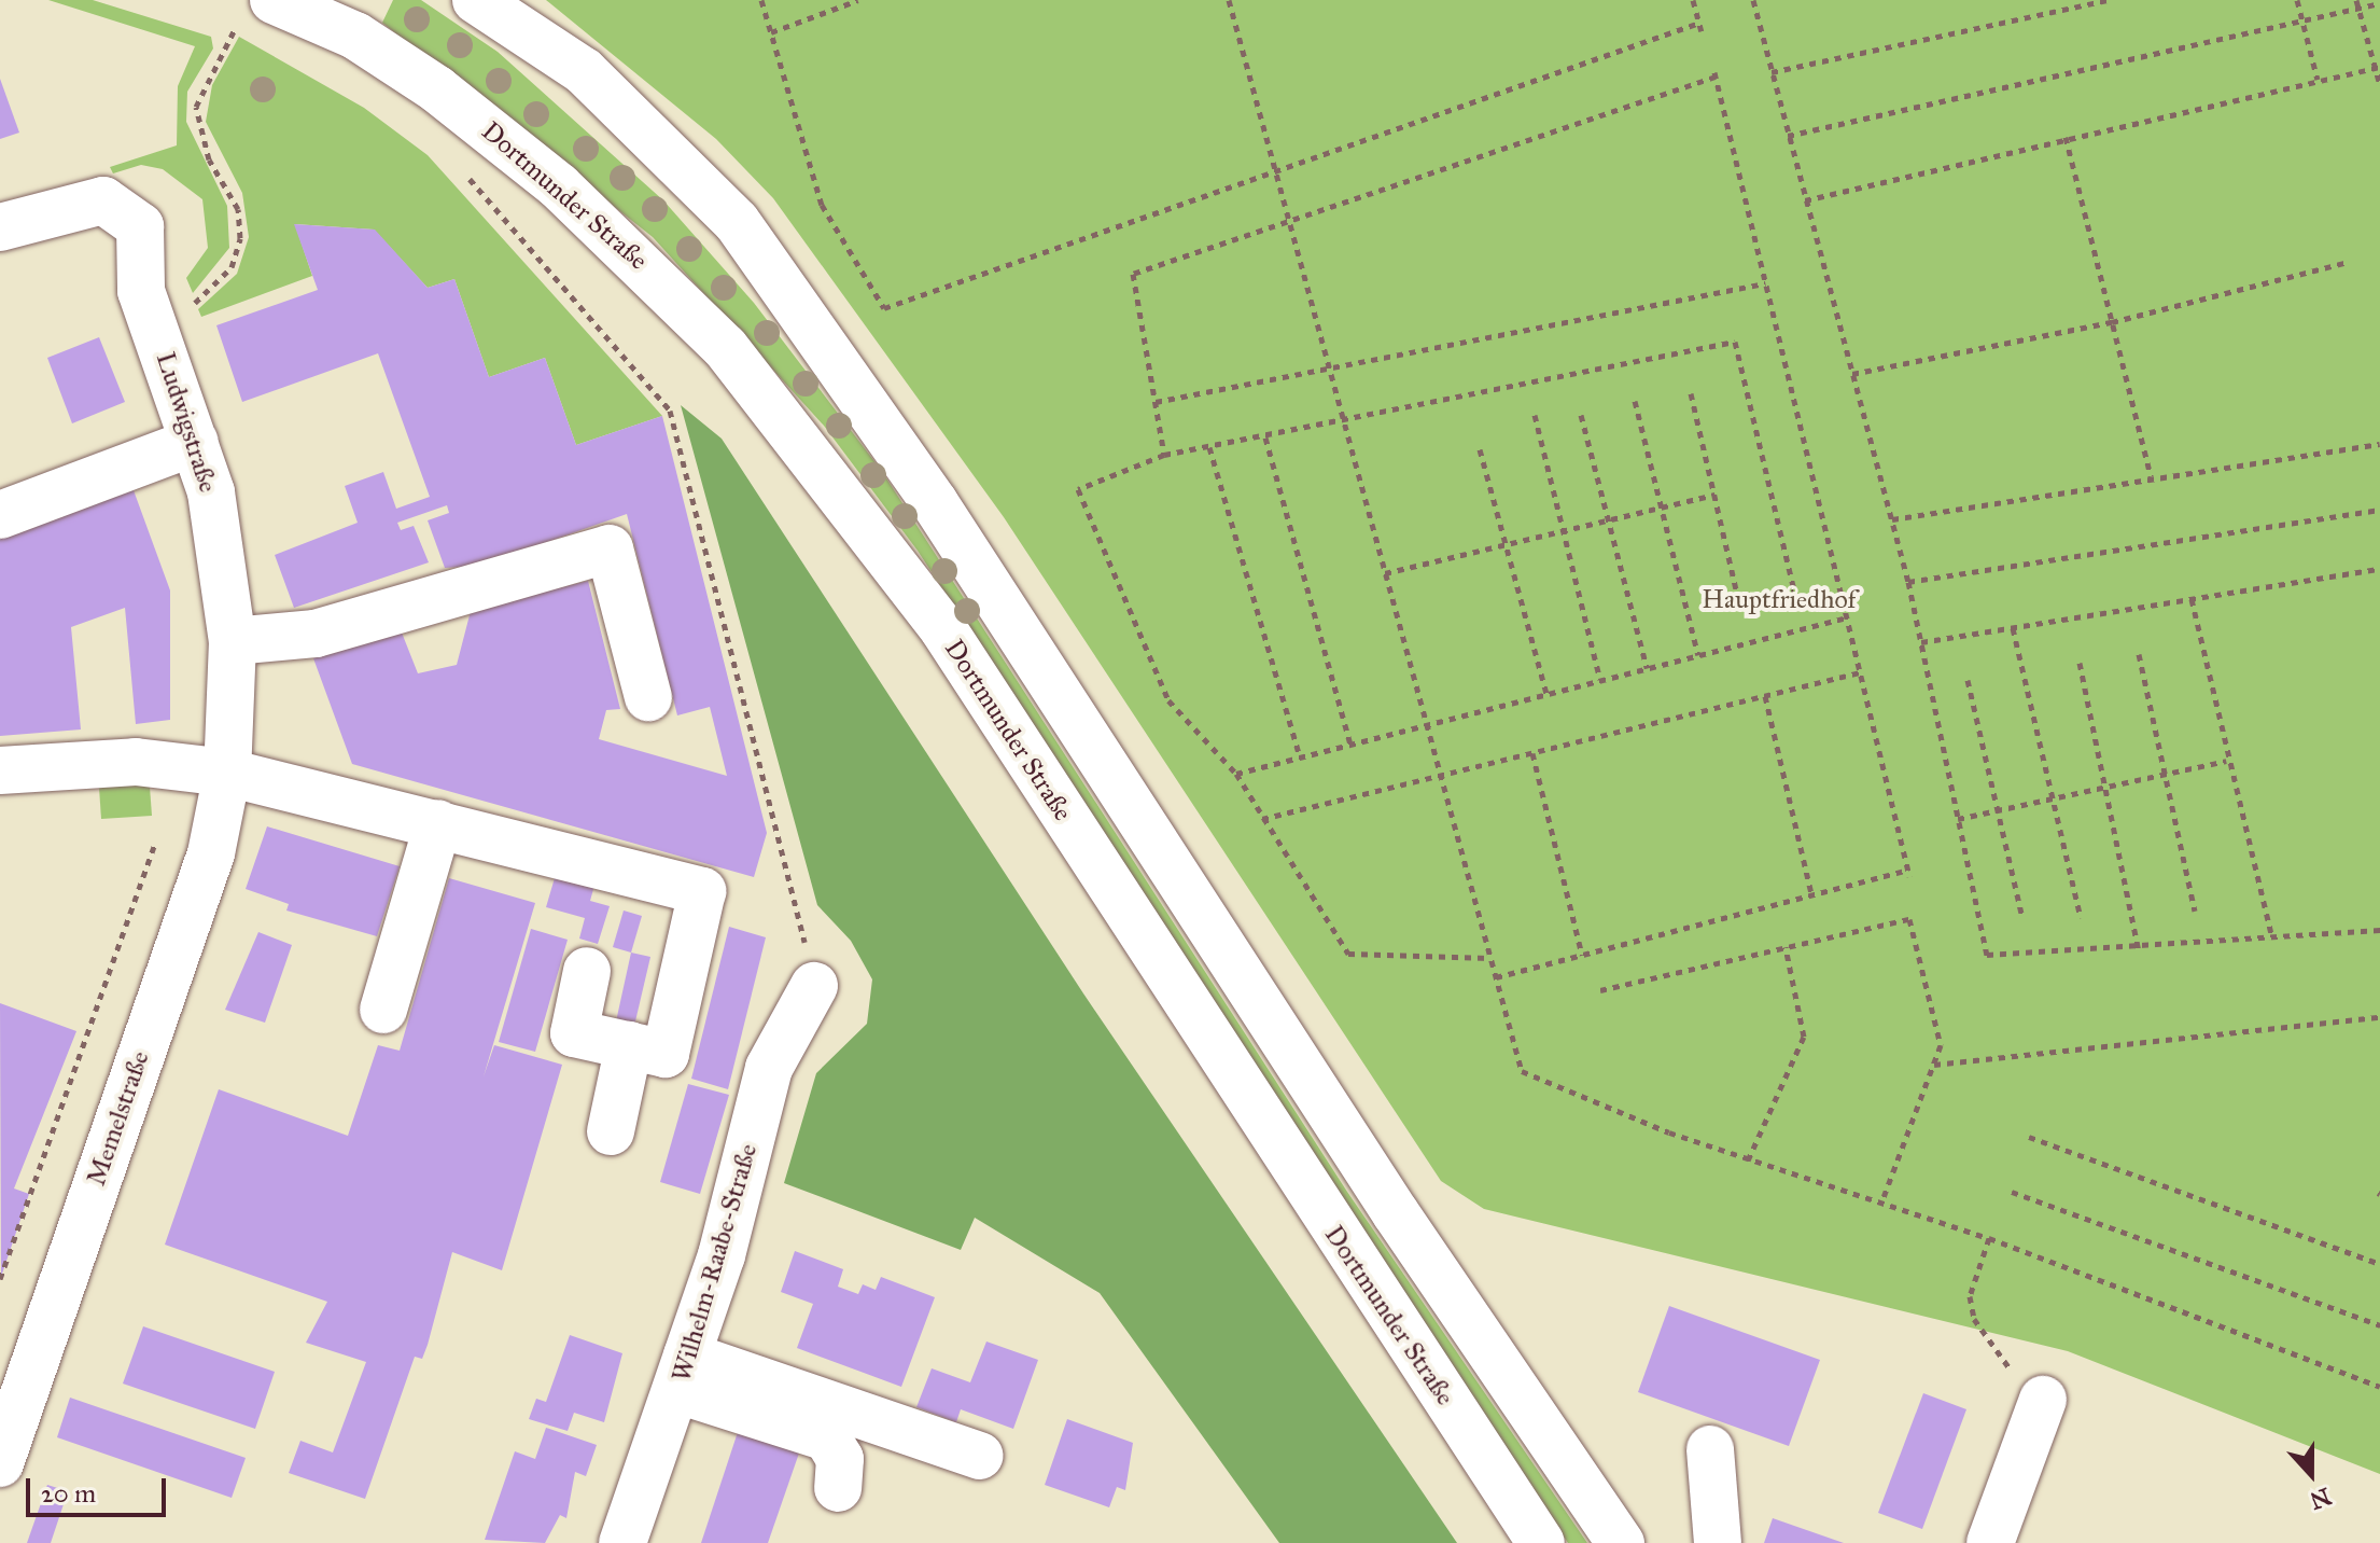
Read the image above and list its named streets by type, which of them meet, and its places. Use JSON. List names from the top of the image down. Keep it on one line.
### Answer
{"streets":{"main road":["Dortmunder Straße","Ludwigstraße","Memelstraße","Wilhelm-Raabe-Straße"]},"crossings":[["Ludwigstraße","Memelstraße"]],"parks":["Hauptfriedhof"],"scale_bar":"20 m","north":"bottom"}
